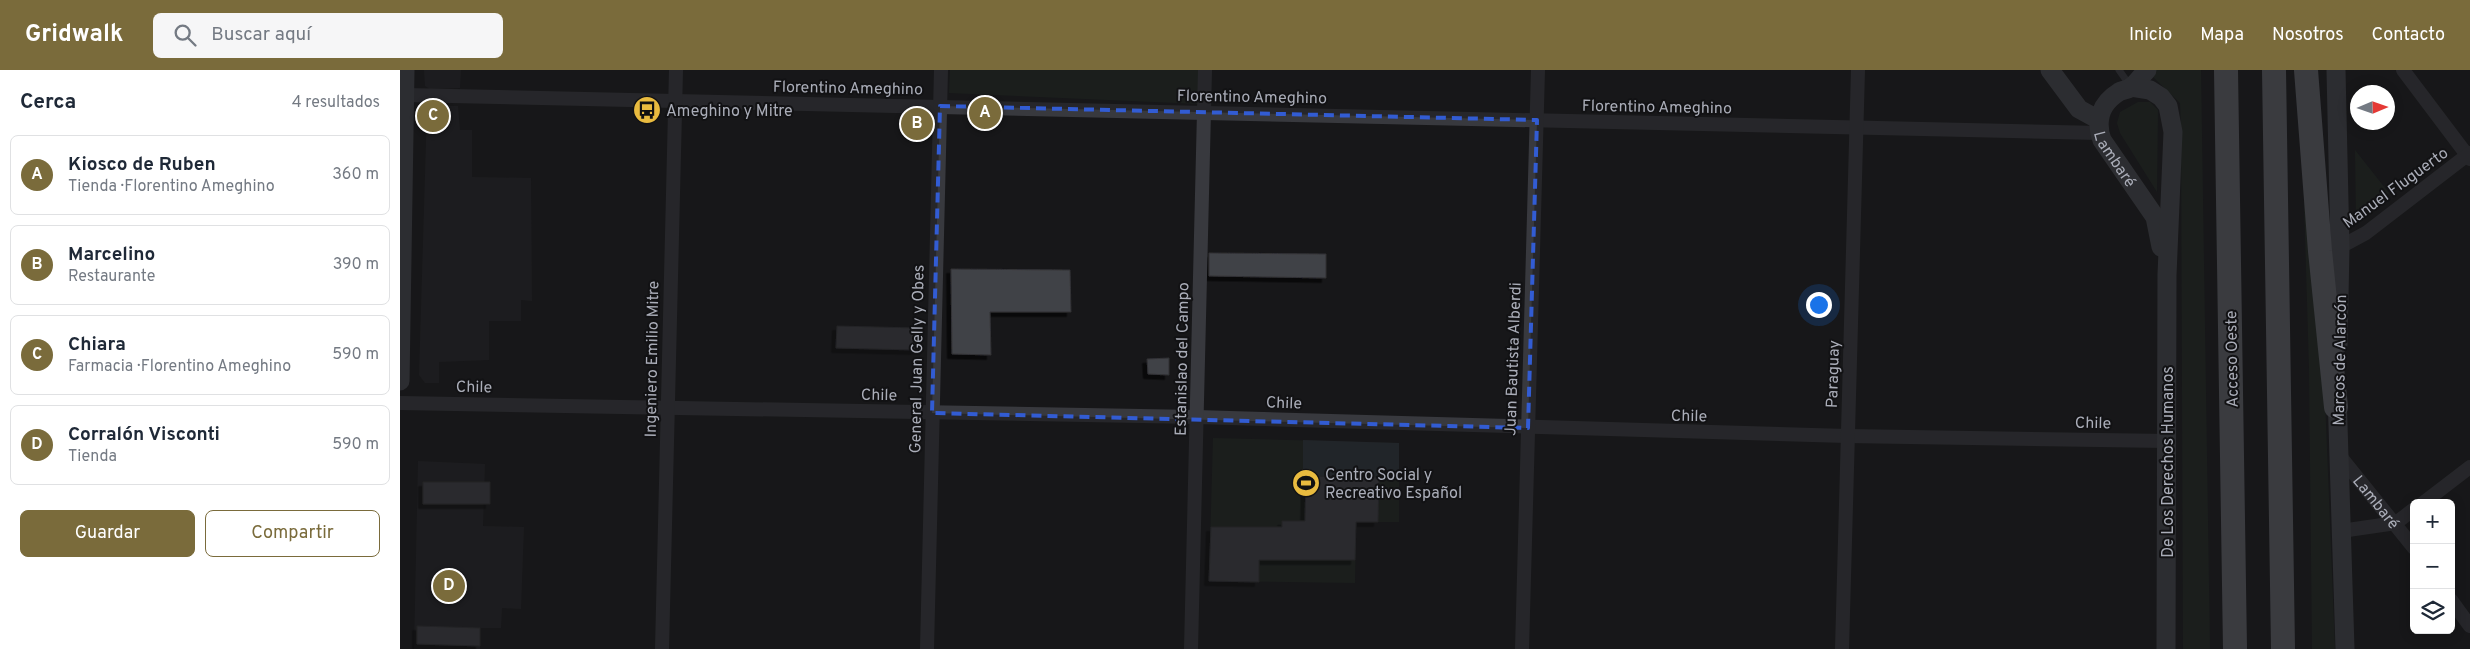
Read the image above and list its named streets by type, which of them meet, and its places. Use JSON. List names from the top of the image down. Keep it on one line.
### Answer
{"streets":{"highway":["Acceso Oeste"],"street":["Florentino Ameghino","Lambaré","Manuel Fluguerto","Ingeniero Emilio Mitre","General Juan Gelly y Obes","Estanislao del Campo","Juan Bautista Alberdi","Marcos de Alarcón","Paraguay","Chile","De Los Derechos Humanos"]},"crossings":[["Florentino Ameghino","Lambaré"],["Florentino Ameghino","Ingeniero Emilio Mitre"],["Florentino Ameghino","General Juan Gelly y Obes"],["Florentino Ameghino","Estanislao del Campo"],["Florentino Ameghino","Juan Bautista Alberdi"],["Florentino Ameghino","Paraguay"],["Lambaré","Marcos de Alarcón"],["Lambaré","De Los Derechos Humanos"],["Manuel Fluguerto","Marcos de Alarcón"],["Ingeniero Emilio Mitre","Chile"],["General Juan Gelly y Obes","Chile"],["Estanislao del Campo","Chile"],["Juan Bautista Alberdi","Chile"],["Paraguay","Chile"],["Chile","De Los Derechos Humanos"]],"places":{"bus stop":["Ameghino y Mitre"],"sports":["Centro Social y Recreativo Español"]},"north":"right","page":{"header":"Gridwalk","search":"Buscar aquí","nav":["Inicio","Mapa","Nosotros","Contacto"],"heading":["Cerca","4 resultados"],"pins":["A","C","B","D"],"list":[{"mark":"A","name":"Kiosco de Ruben","note":"Tienda · Florentino Ameghino","value":"360 m"},{"mark":"B","name":"Marcelino","note":"Restaurante","value":"390 m"},{"mark":"C","name":"Chiara","note":"Farmacia · Florentino Ameghino","value":"590 m"},{"mark":"D","name":"Corralón Visconti","note":"Tienda","value":"590 m"}],"buttons":["Guardar","Compartir"],"map_buttons":["+","−"]}}
